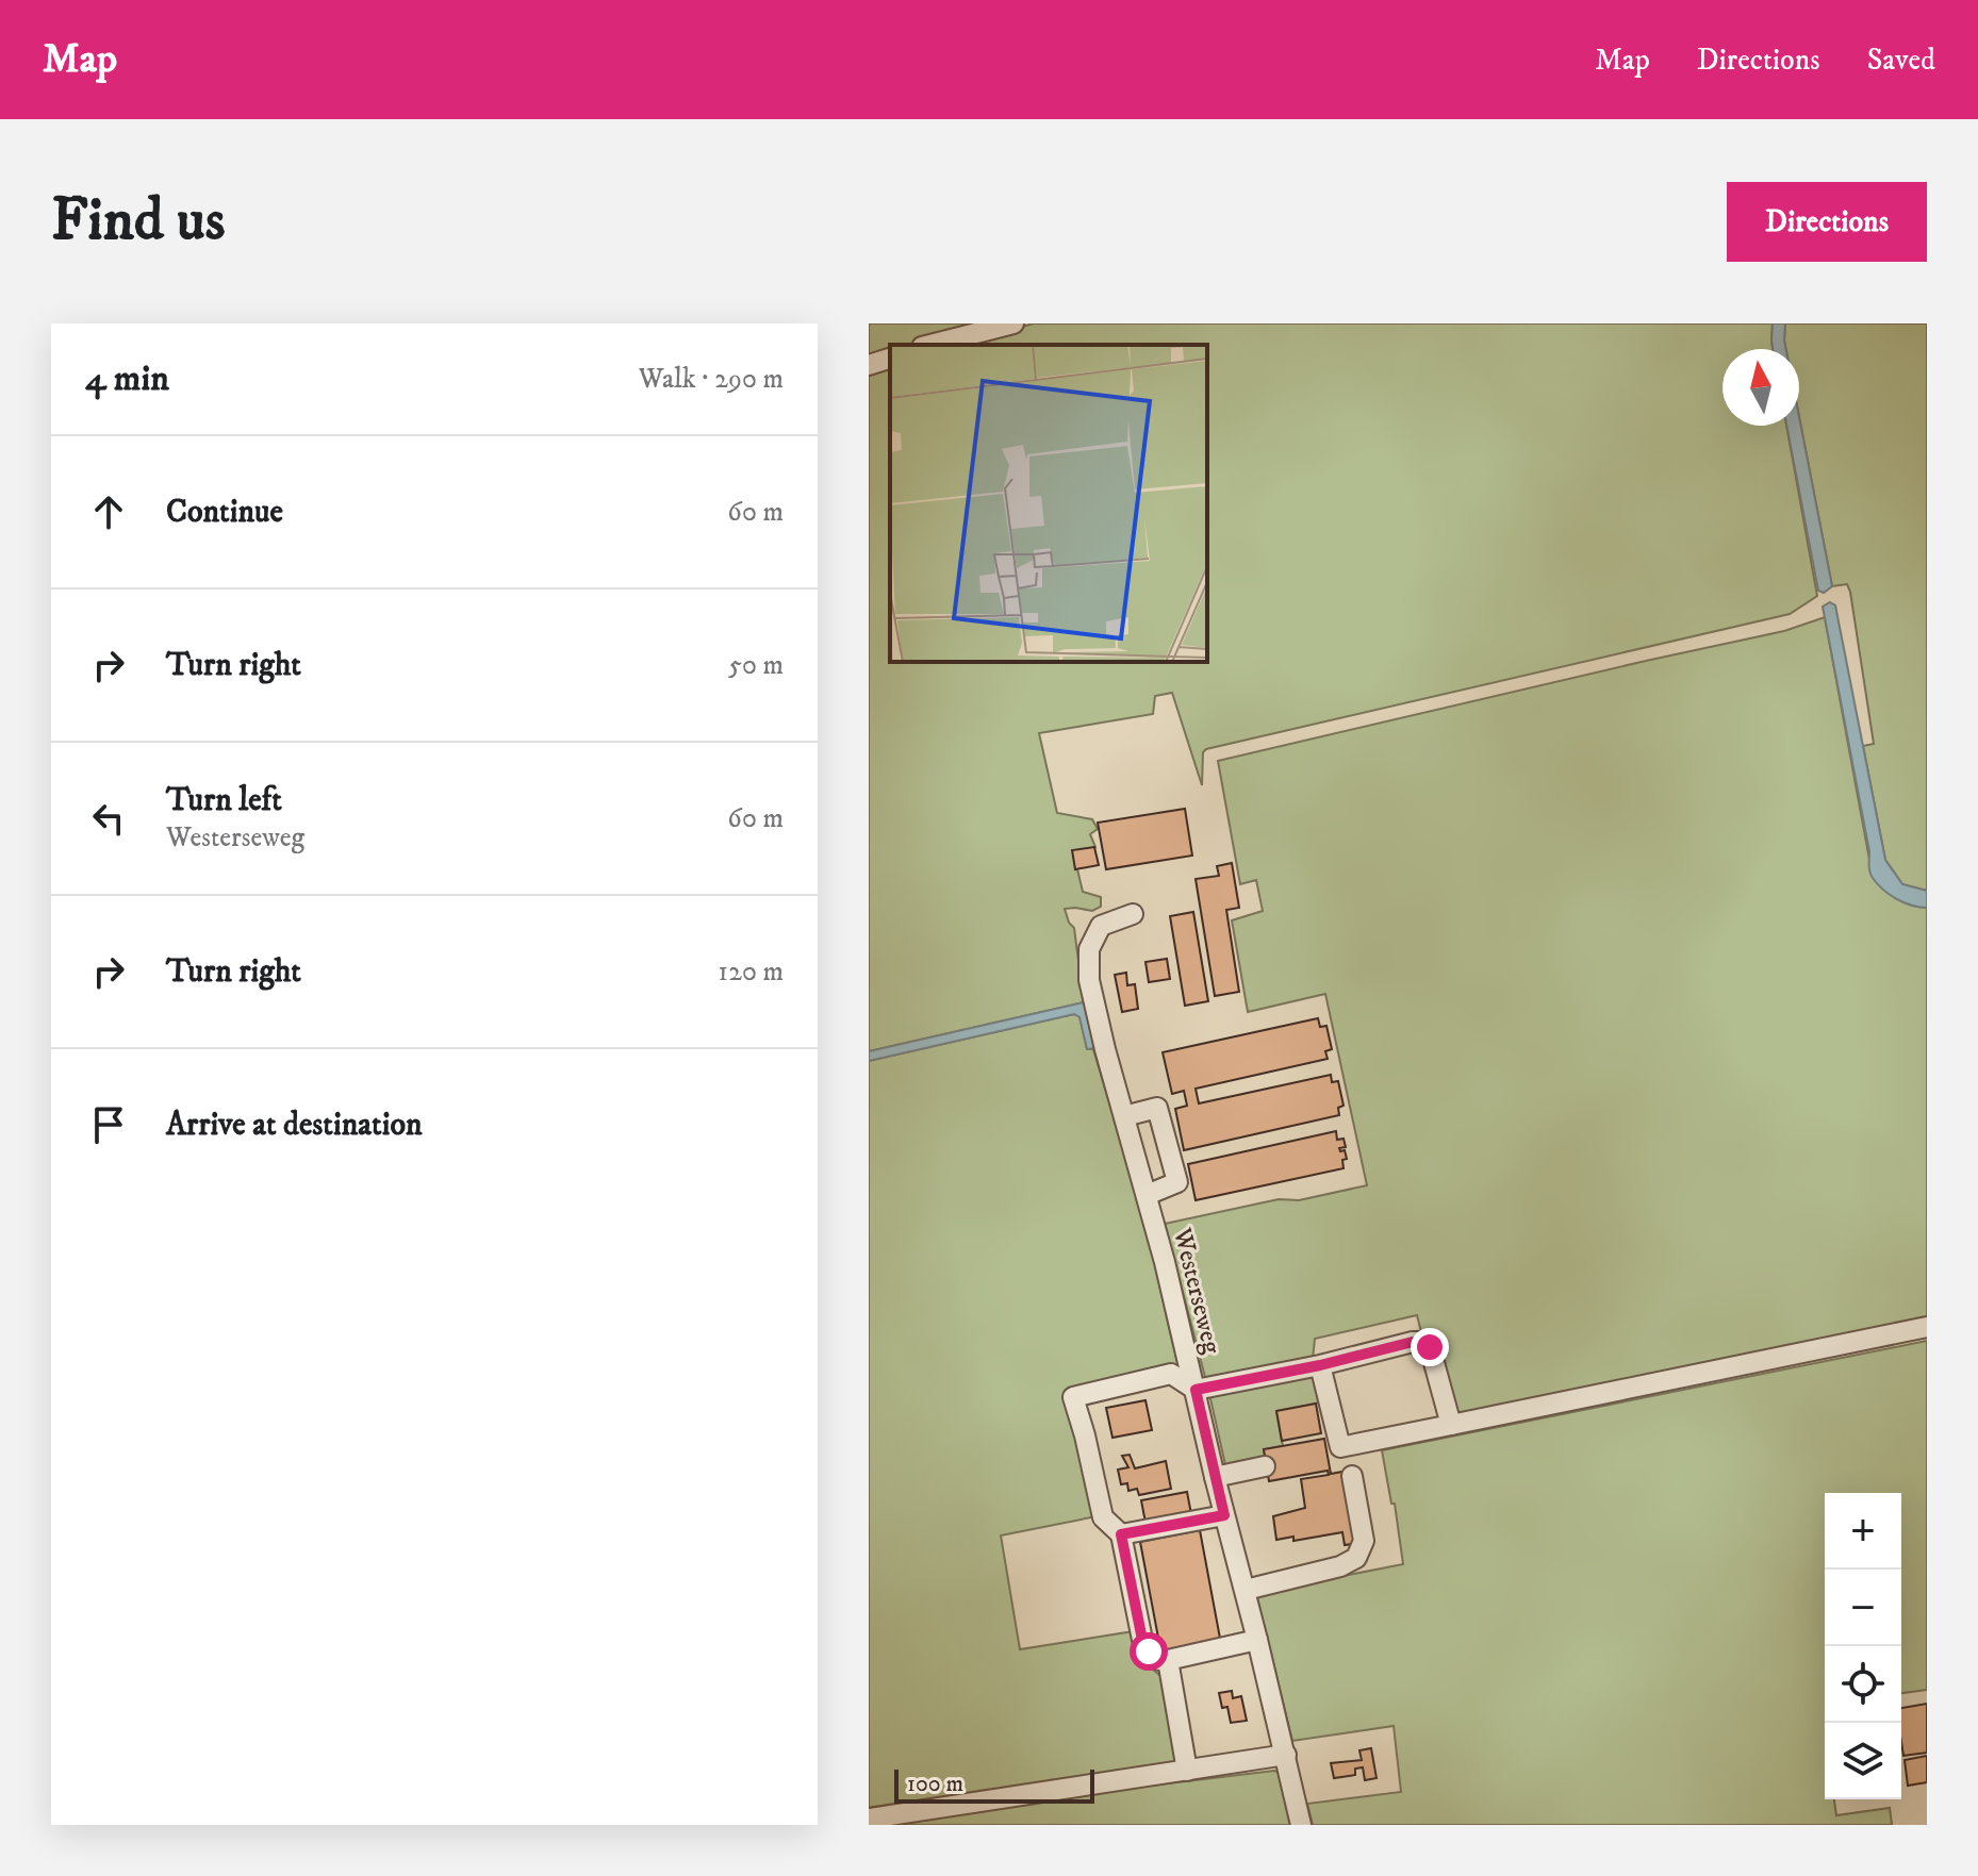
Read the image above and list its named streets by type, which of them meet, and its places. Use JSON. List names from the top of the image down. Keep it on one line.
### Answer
{"streets":{"street":["Westerseweg"]},"scale_bar":"100 m","north":"top","page":{"header":"Map","nav":["Map","Directions","Saved"],"buttons":"Directions","title":"Find us","heading":["4 min","Walk · 290 m"],"list":[["Continue","60 m"],["Turn right","50 m"],["Turn left","Westerseweg","60 m"],["Turn right","120 m"],"Arrive at destination"],"map_buttons":["+","−"],"scale":"100 m"}}
